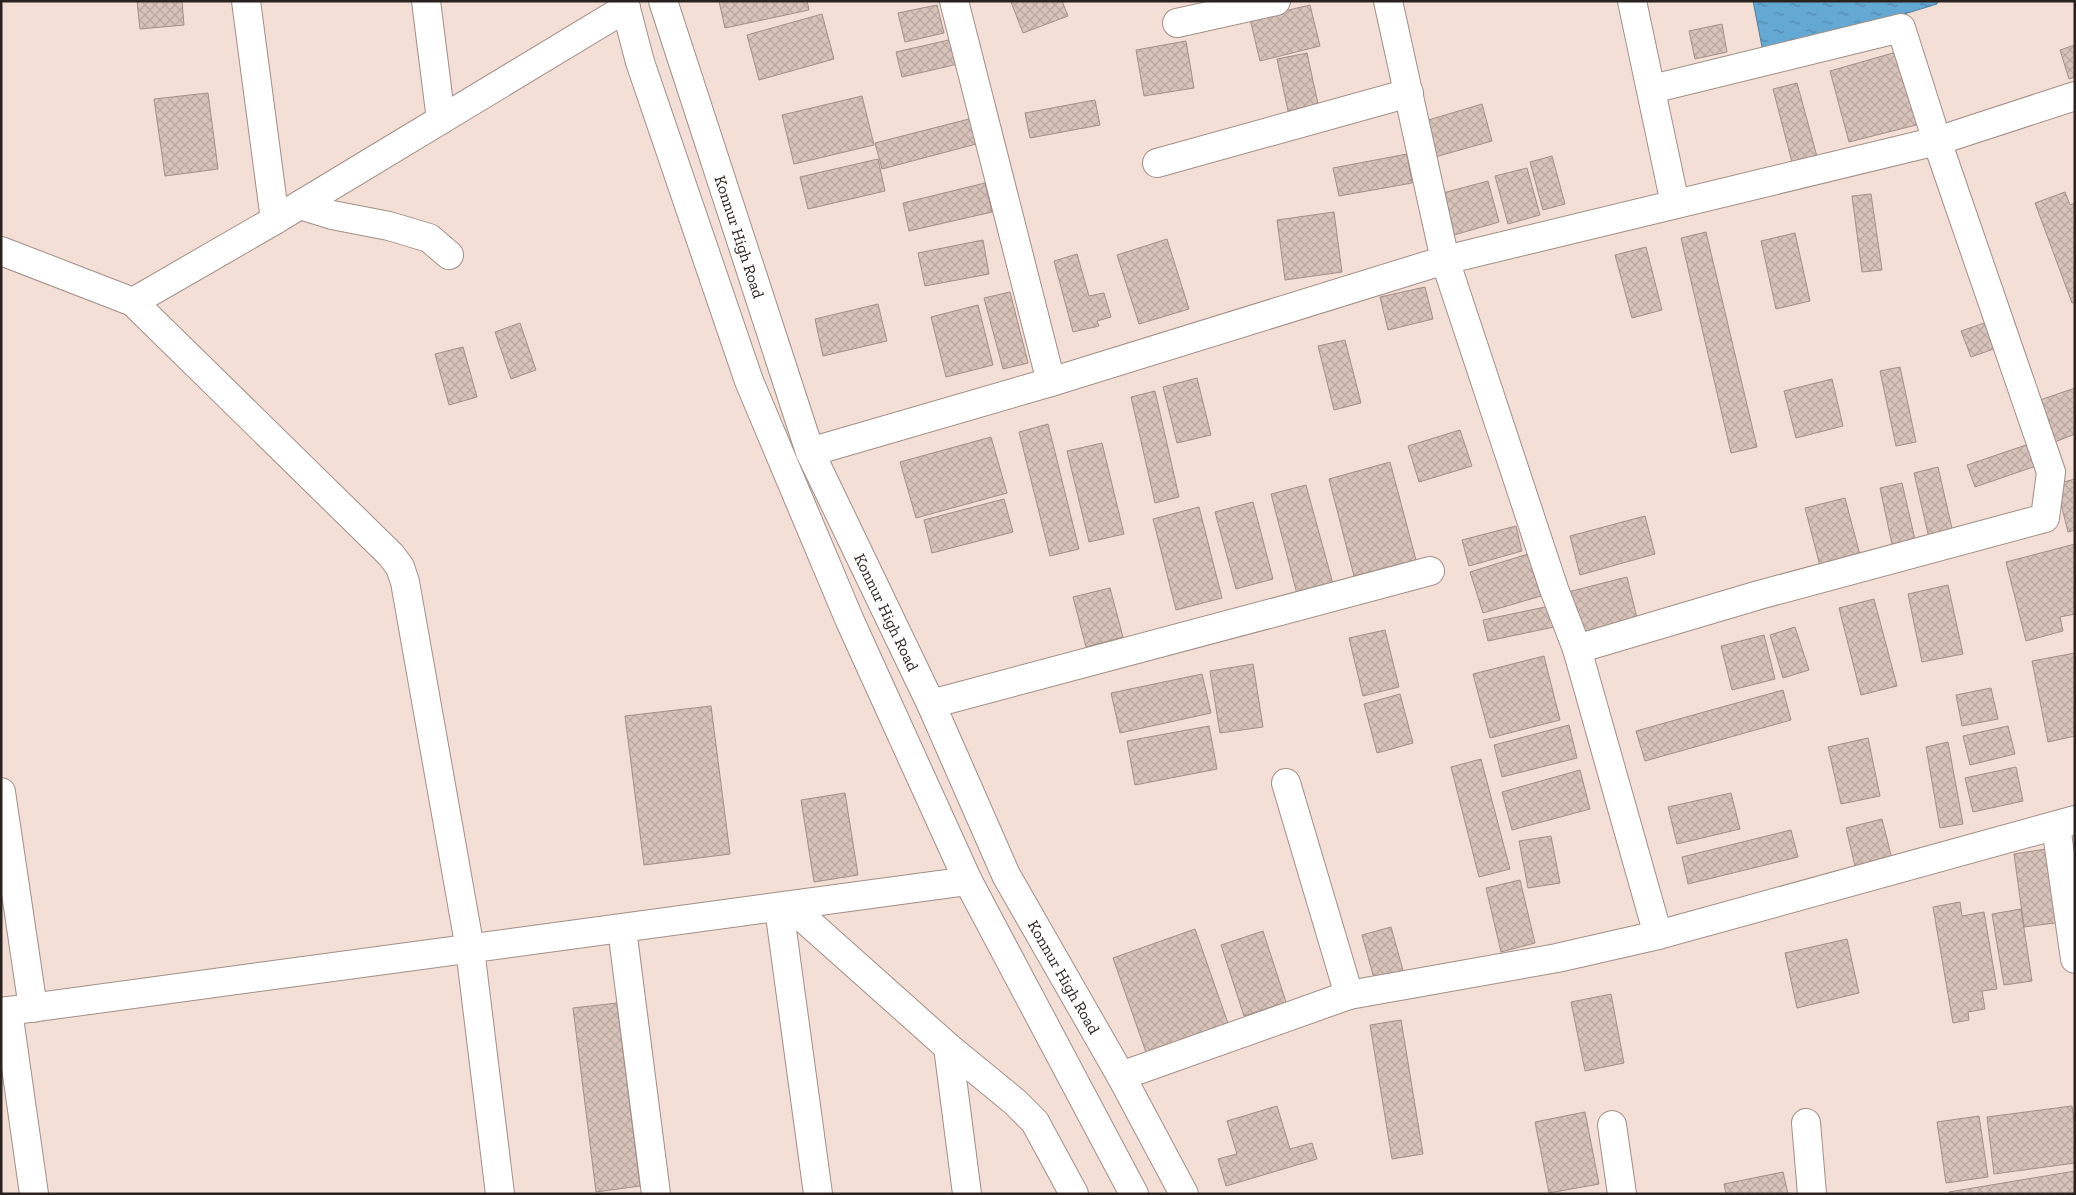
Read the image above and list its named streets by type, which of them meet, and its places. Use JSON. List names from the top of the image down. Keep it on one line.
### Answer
{"streets":{"street":["Konnur High Road"]}}
